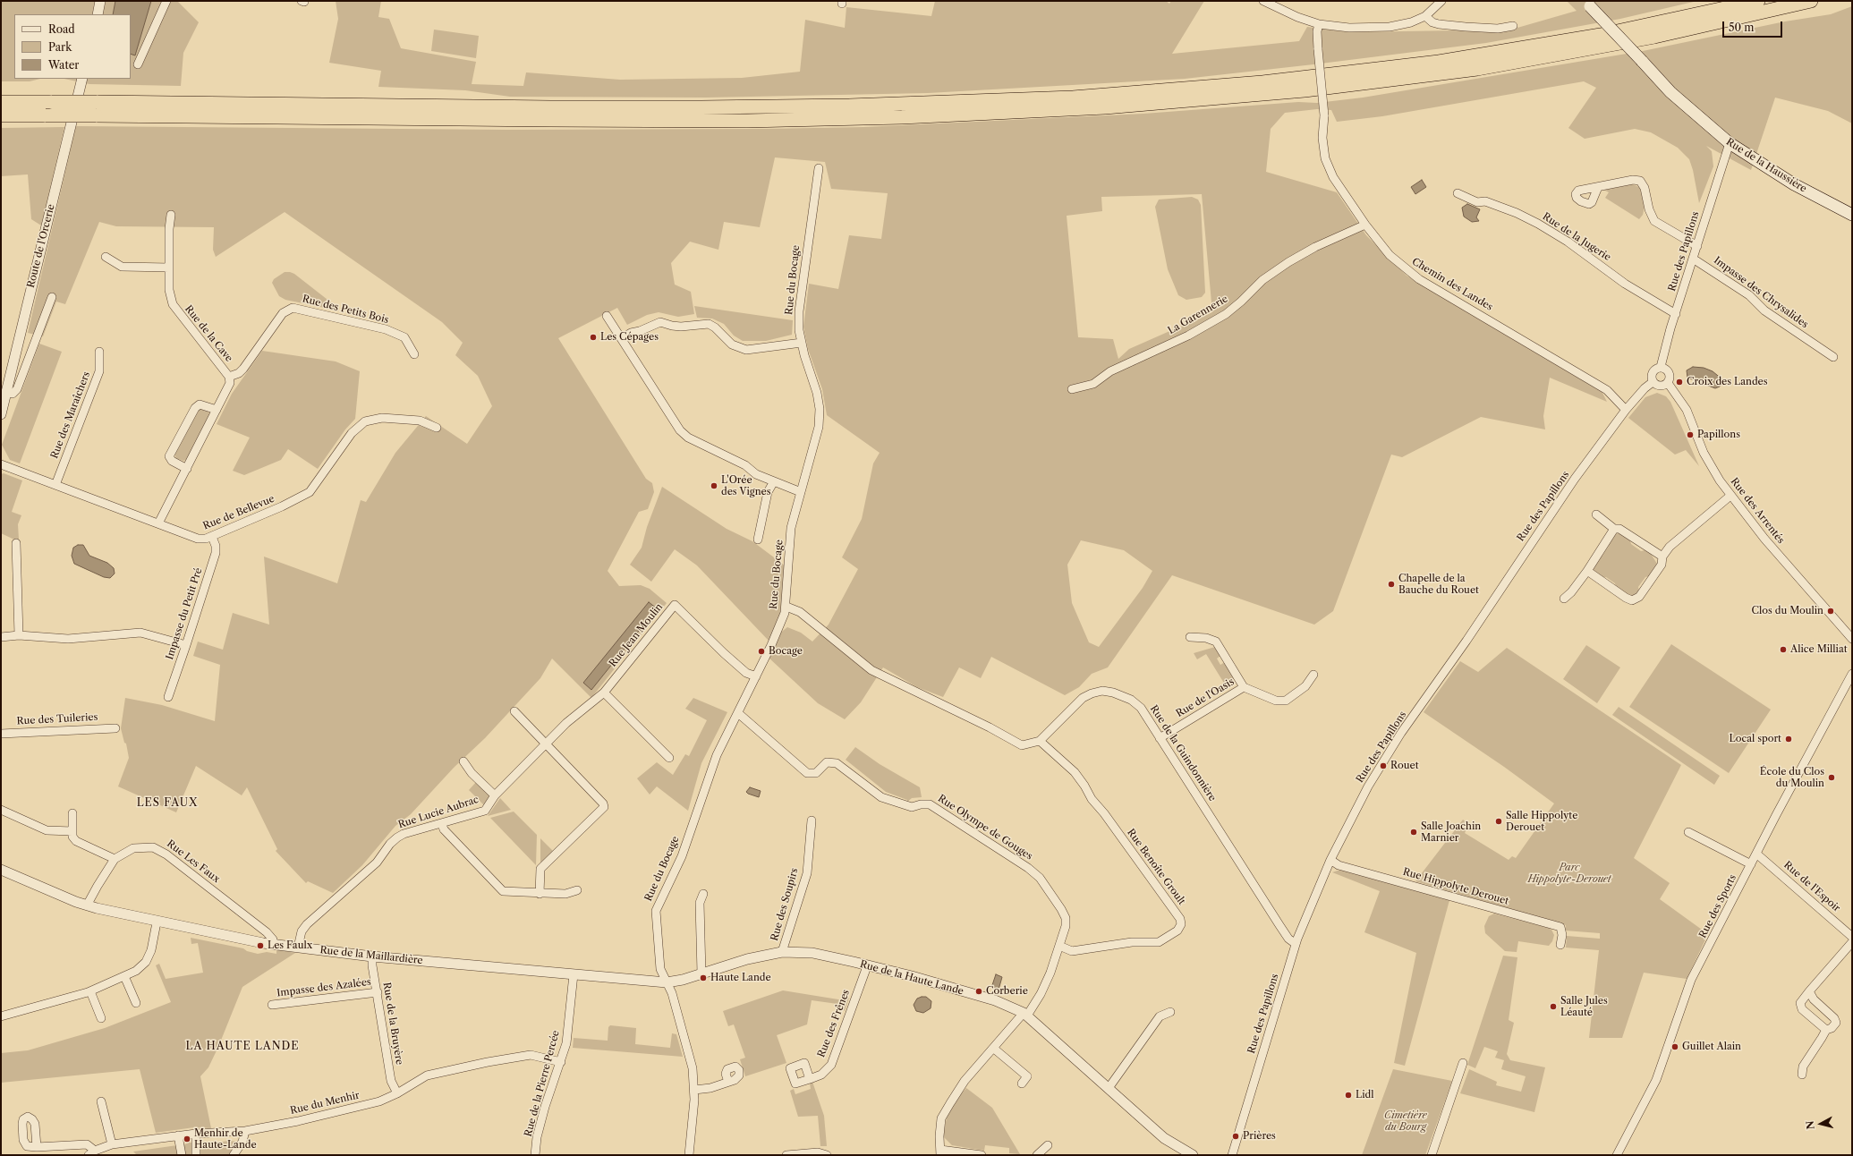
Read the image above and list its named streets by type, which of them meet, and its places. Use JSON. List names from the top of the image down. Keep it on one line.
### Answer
{"streets":{"main road":["Rue de la Haussière"],"street":["Rue de la Jugerie","Route de l'Orcerie","Rue des Papillons","Rue du Bocage","Chemin des Landes","Impasse des Chrysalides","Rue des Petits Bois","La Garennerie","Rue de la Cave","Rue des Maraîchers","Rue des Arrentés","Rue de Bellevue","Impasse du Petit Pré","Rue Jean Moulin","Rue de l'Oasis","Rue des Tuileries","Rue de la Guindonnière","Rue Lucie Aubrac","Rue Olympe de Gouges","Rue Les Faux","Rue Benoîte Groult","Rue Hippolyte Derouet","Rue de l'Espoir","Rue des Soupirs","Rue des Sports","Rue de la Maillardière","Rue de la Haute Lande","Impasse des Azalées","Rue de la Bruyère","Rue des Frênes","Rue de la Pierre Percée","Rue du Menhir"]},"crossings":[["Rue de la Haussière","Rue des Papillons"],["Rue de la Jugerie","Rue des Papillons"],["Rue des Papillons","Chemin des Landes"],["Rue des Papillons","Impasse des Chrysalides"],["Rue des Papillons","Rue des Arrentés"],["Rue des Papillons","Rue de la Guindonnière"],["Rue des Papillons","Rue Hippolyte Derouet"],["Rue du Bocage","Rue Jean Moulin"],["Rue du Bocage","Rue Olympe de Gouges"],["Rue du Bocage","Rue de la Maillardière"],["Rue du Bocage","Rue de la Haute Lande"],["Chemin des Landes","La Garennerie"],["Rue des Petits Bois","Rue de la Cave"],["Rue de la Cave","Rue de Bellevue"],["Rue des Maraîchers","Rue de Bellevue"],["Rue de Bellevue","Impasse du Petit Pré"],["Rue Jean Moulin","Rue Lucie Aubrac"],["Rue de l'Oasis","Rue de la Guindonnière"],["Rue de la Guindonnière","Rue Benoîte Groult"],["Rue Lucie Aubrac","Rue de la Maillardière"],["Rue Olympe de Gouges","Rue Benoîte Groult"],["Rue Olympe de Gouges","Rue de la Haute Lande"],["Rue Les Faux","Rue de la Maillardière"],["Rue de l'Espoir","Rue des Sports"],["Rue des Soupirs","Rue de la Haute Lande"],["Rue de la Maillardière","Rue de la Haute Lande"],["Rue de la Maillardière","Rue de la Bruyère"],["Rue de la Maillardière","Rue de la Pierre Percée"],["Rue de la Haute Lande","Rue des Frênes"],["Impasse des Azalées","Rue de la Bruyère"],["Rue de la Bruyère","Rue du Menhir"],["Rue de la Pierre Percée","Rue du Menhir"]],"districts":["LES FAUX","LA HAUTE LANDE"],"parks":["Parc Hippolyte-Derouet","Cimetière du Bourg"],"places":["Les Cépages","Croix des Landes","Papillons","L'Orée des Vignes","Chapelle de la Bauche du Rouet","Clos du Moulin","Alice Milliat","Bocage","Local sport","Rouet","École du Clos du Moulin","Salle Hippolyte Derouet","Salle Joachin Marnier","Les Faulx","Haute Lande","Corberie","Salle Jules Léauté","Guillet Alain","Lidl","Prières","Menhir de Haute-Lande"],"legend":["Road","Park","Water"],"scale_bar":"50 m","north":"left"}
